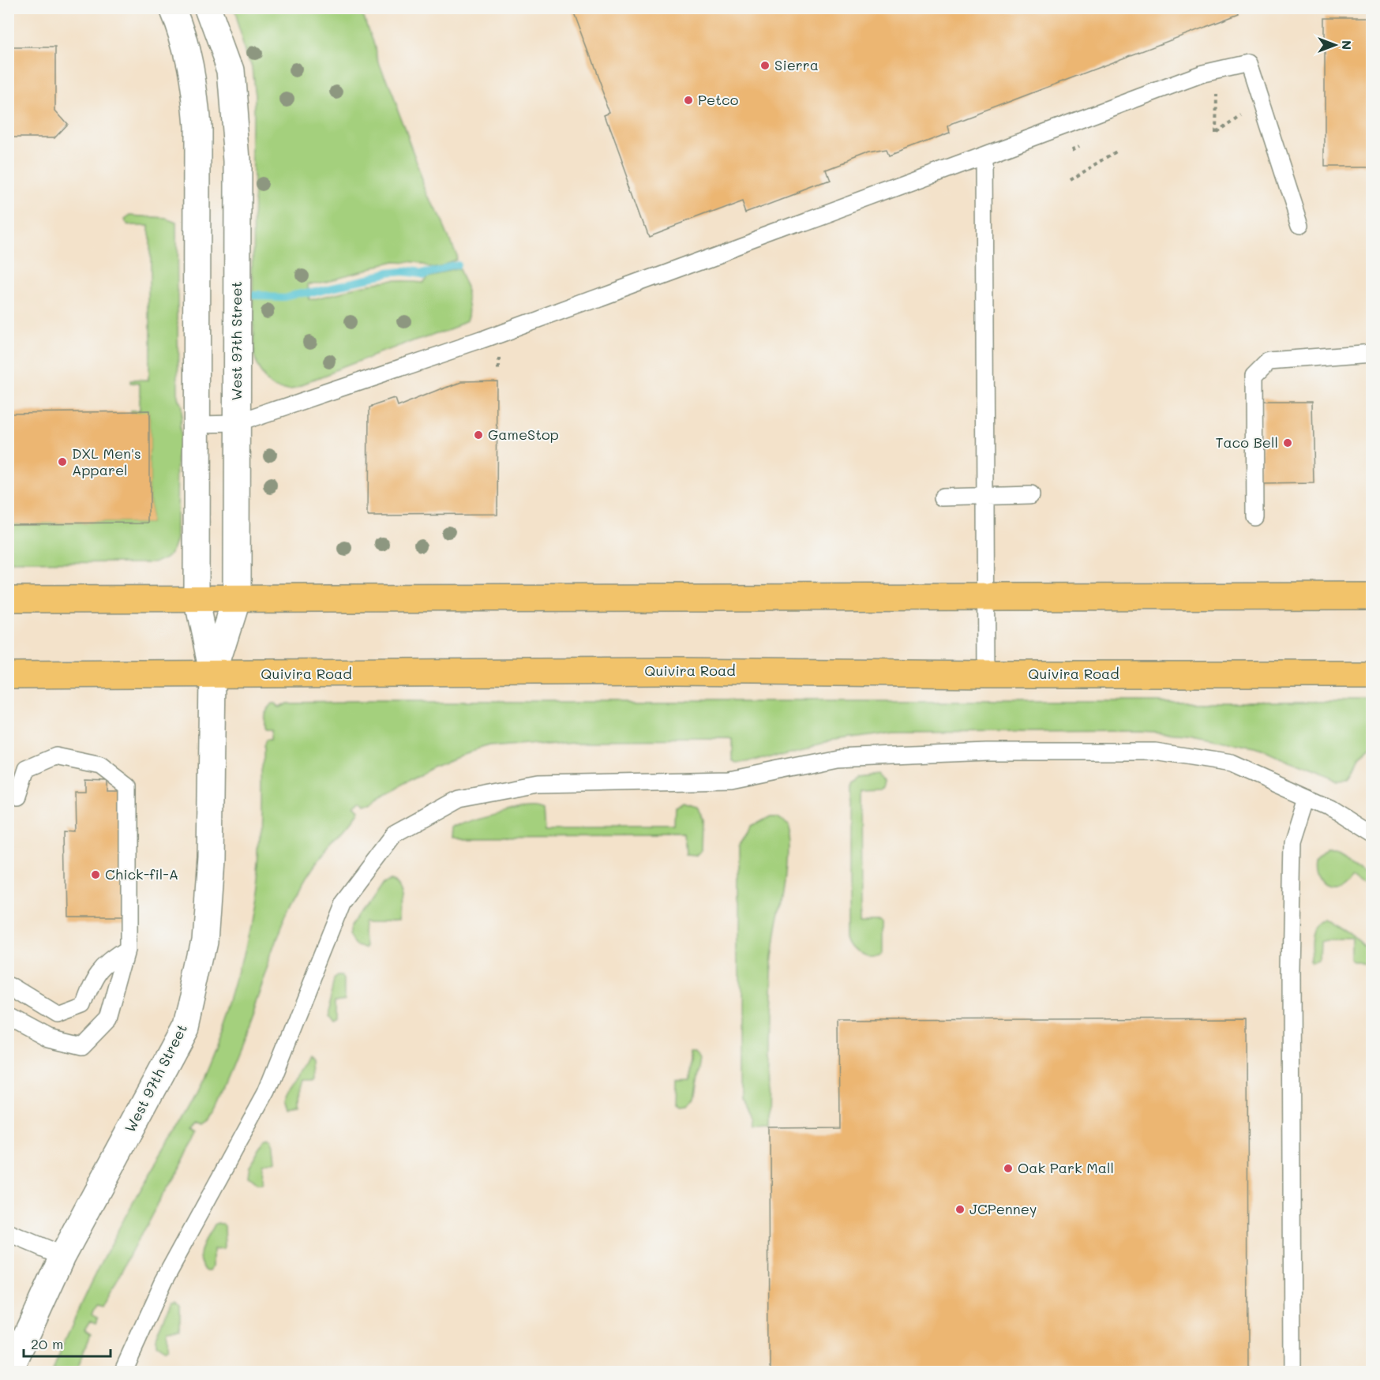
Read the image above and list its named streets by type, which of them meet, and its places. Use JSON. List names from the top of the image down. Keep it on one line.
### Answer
{"streets":{"main road":["Quivira Road"],"street":["West 97th Street"]},"crossings":[["West 97th Street","Quivira Road"]],"places":["Sierra","Petco","GameStop","Taco Bell","DXL Men's Apparel","Chick-fil-A","Oak Park Mall","JCPenney"],"scale_bar":"20 m","north":"right"}
